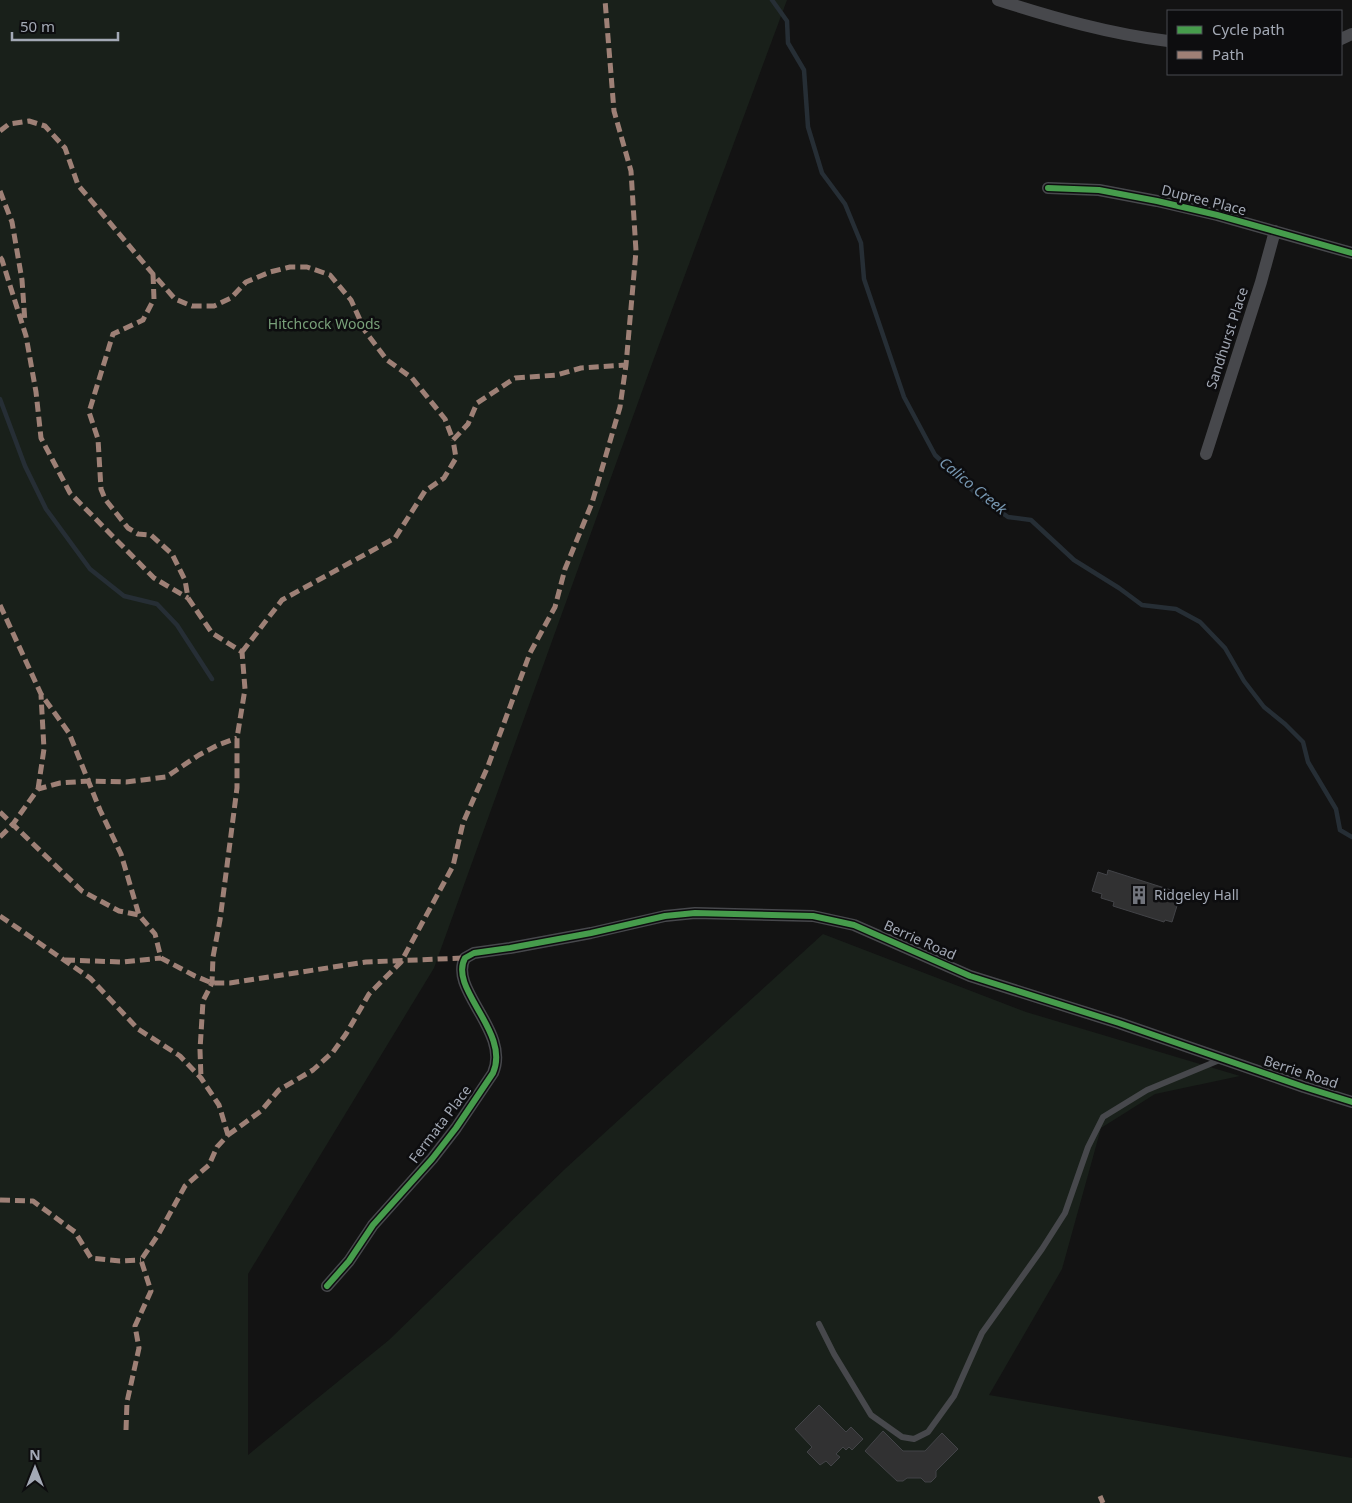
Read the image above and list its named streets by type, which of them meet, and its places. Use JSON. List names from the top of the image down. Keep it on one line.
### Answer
{"streets":{"street":["Dupree Place","Sandhurst Place","Berrie Road","Fermata Place"]},"crossings":[["Dupree Place","Sandhurst Place"],["Berrie Road","Fermata Place"]],"water":["Calico Creek"],"parks":["Hitchcock Woods"],"places":{"building":["Ridgeley Hall"]},"legend":["Cycle path","Path"],"scale_bar":"50 m","north":"top"}
